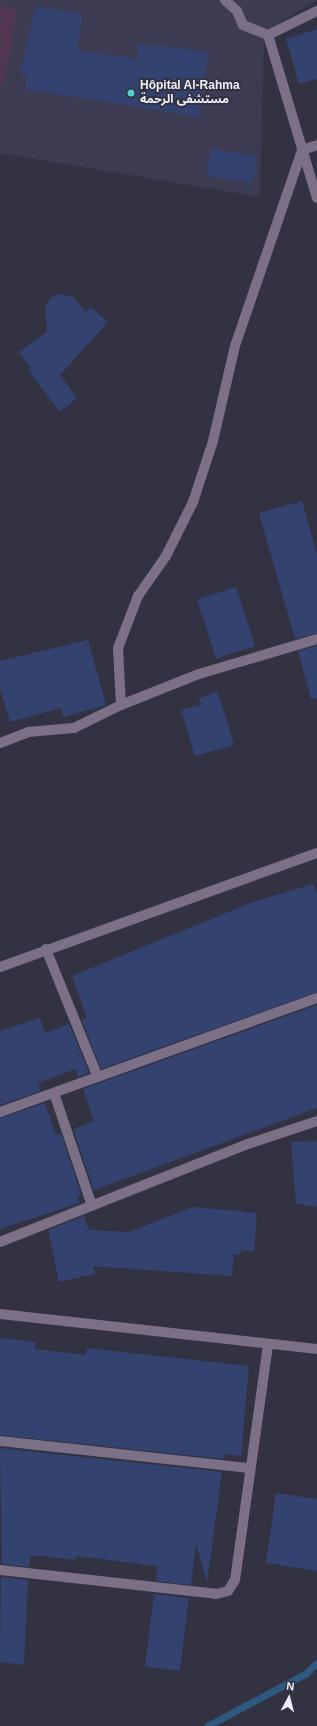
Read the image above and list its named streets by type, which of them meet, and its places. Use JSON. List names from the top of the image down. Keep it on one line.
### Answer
{"places":["Hôpital Al-Rahma مستشفى الرحمة"],"north":"top"}
